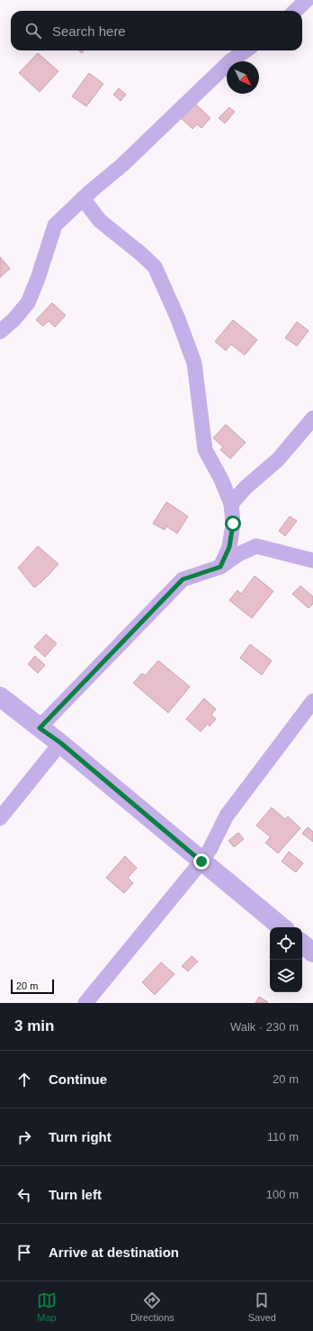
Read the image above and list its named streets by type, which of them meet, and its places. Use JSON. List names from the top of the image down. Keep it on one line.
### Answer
{"scale_bar":"20 m","north":"bottom right","page":{"search":"Search here","scale":"20 m","heading":["3 min","Walk · 230 m"],"list":[["Continue","20 m"],["Turn right","110 m"],["Turn left","100 m"],"Arrive at destination"],"nav":["Map","Directions","Saved"]}}
